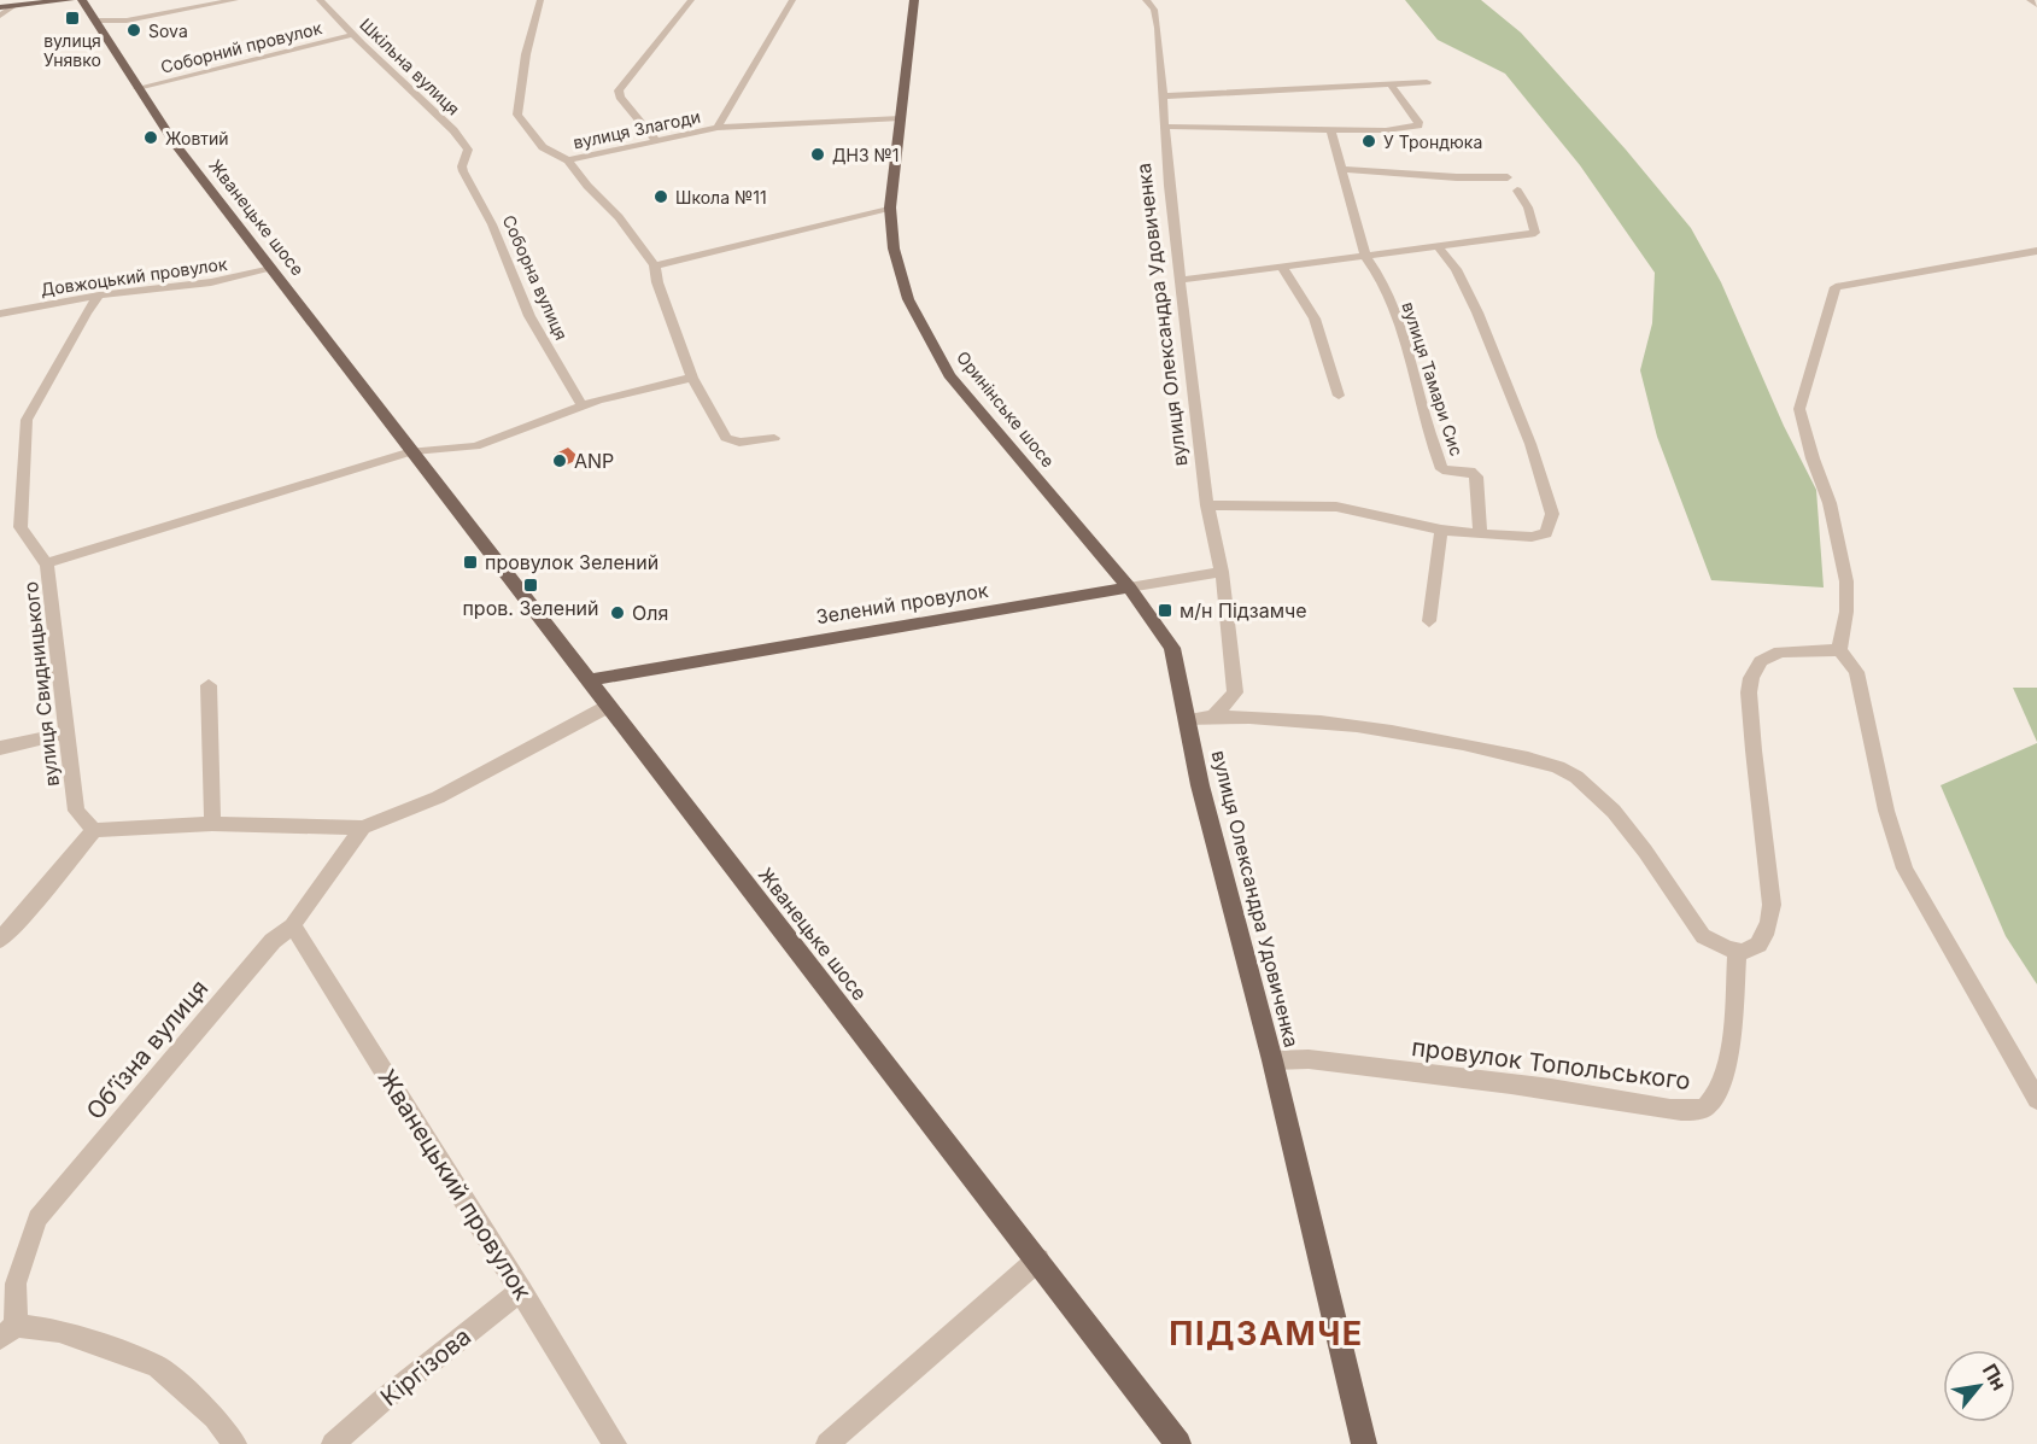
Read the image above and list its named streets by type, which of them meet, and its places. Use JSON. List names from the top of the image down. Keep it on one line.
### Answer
{"streets":{"main road":["Жванецьке шосе","вулиця Олександра Удовиченка","Оринінське шосе","Зелений провулок"],"street":["Соборний провулок","Шкільна вулиця","вулиця Злагоди","Довжоцький провулок","Соборна вулиця","вулиця Тамари Сис","вулиця Свидницького","Обʼїзна вулиця","провулок Топольського","Жванецький провулок","Кіргізова"]},"crossings":[["Соборний провулок","Шкільна вулиця"],["Соборний провулок","Жванецьке шосе"],["Шкільна вулиця","Соборна вулиця"],["вулиця Злагоди","Оринінське шосе"],["Жванецьке шосе","Довжоцький провулок"],["Жванецьке шосе","Зелений провулок"],["Довжоцький провулок","вулиця Свидницького"],["вулиця Олександра Удовиченка","Оринінське шосе"],["вулиця Олександра Удовиченка","Зелений провулок"],["вулиця Олександра Удовиченка","провулок Топольського"],["Оринінське шосе","Зелений провулок"],["Обʼїзна вулиця","Жванецький провулок"],["Жванецький провулок","Кіргізова"]],"districts":["ПІДЗАМЧЕ"],"places":{"transit":["вулиця Унявко","провулок Зелений","пров. Зелений","м/н Підзамче"],"other":["Sova","Жовтий","У Трондюка","ДНЗ №1","Школа №11","ANP","Оля"]},"north":"top right"}
